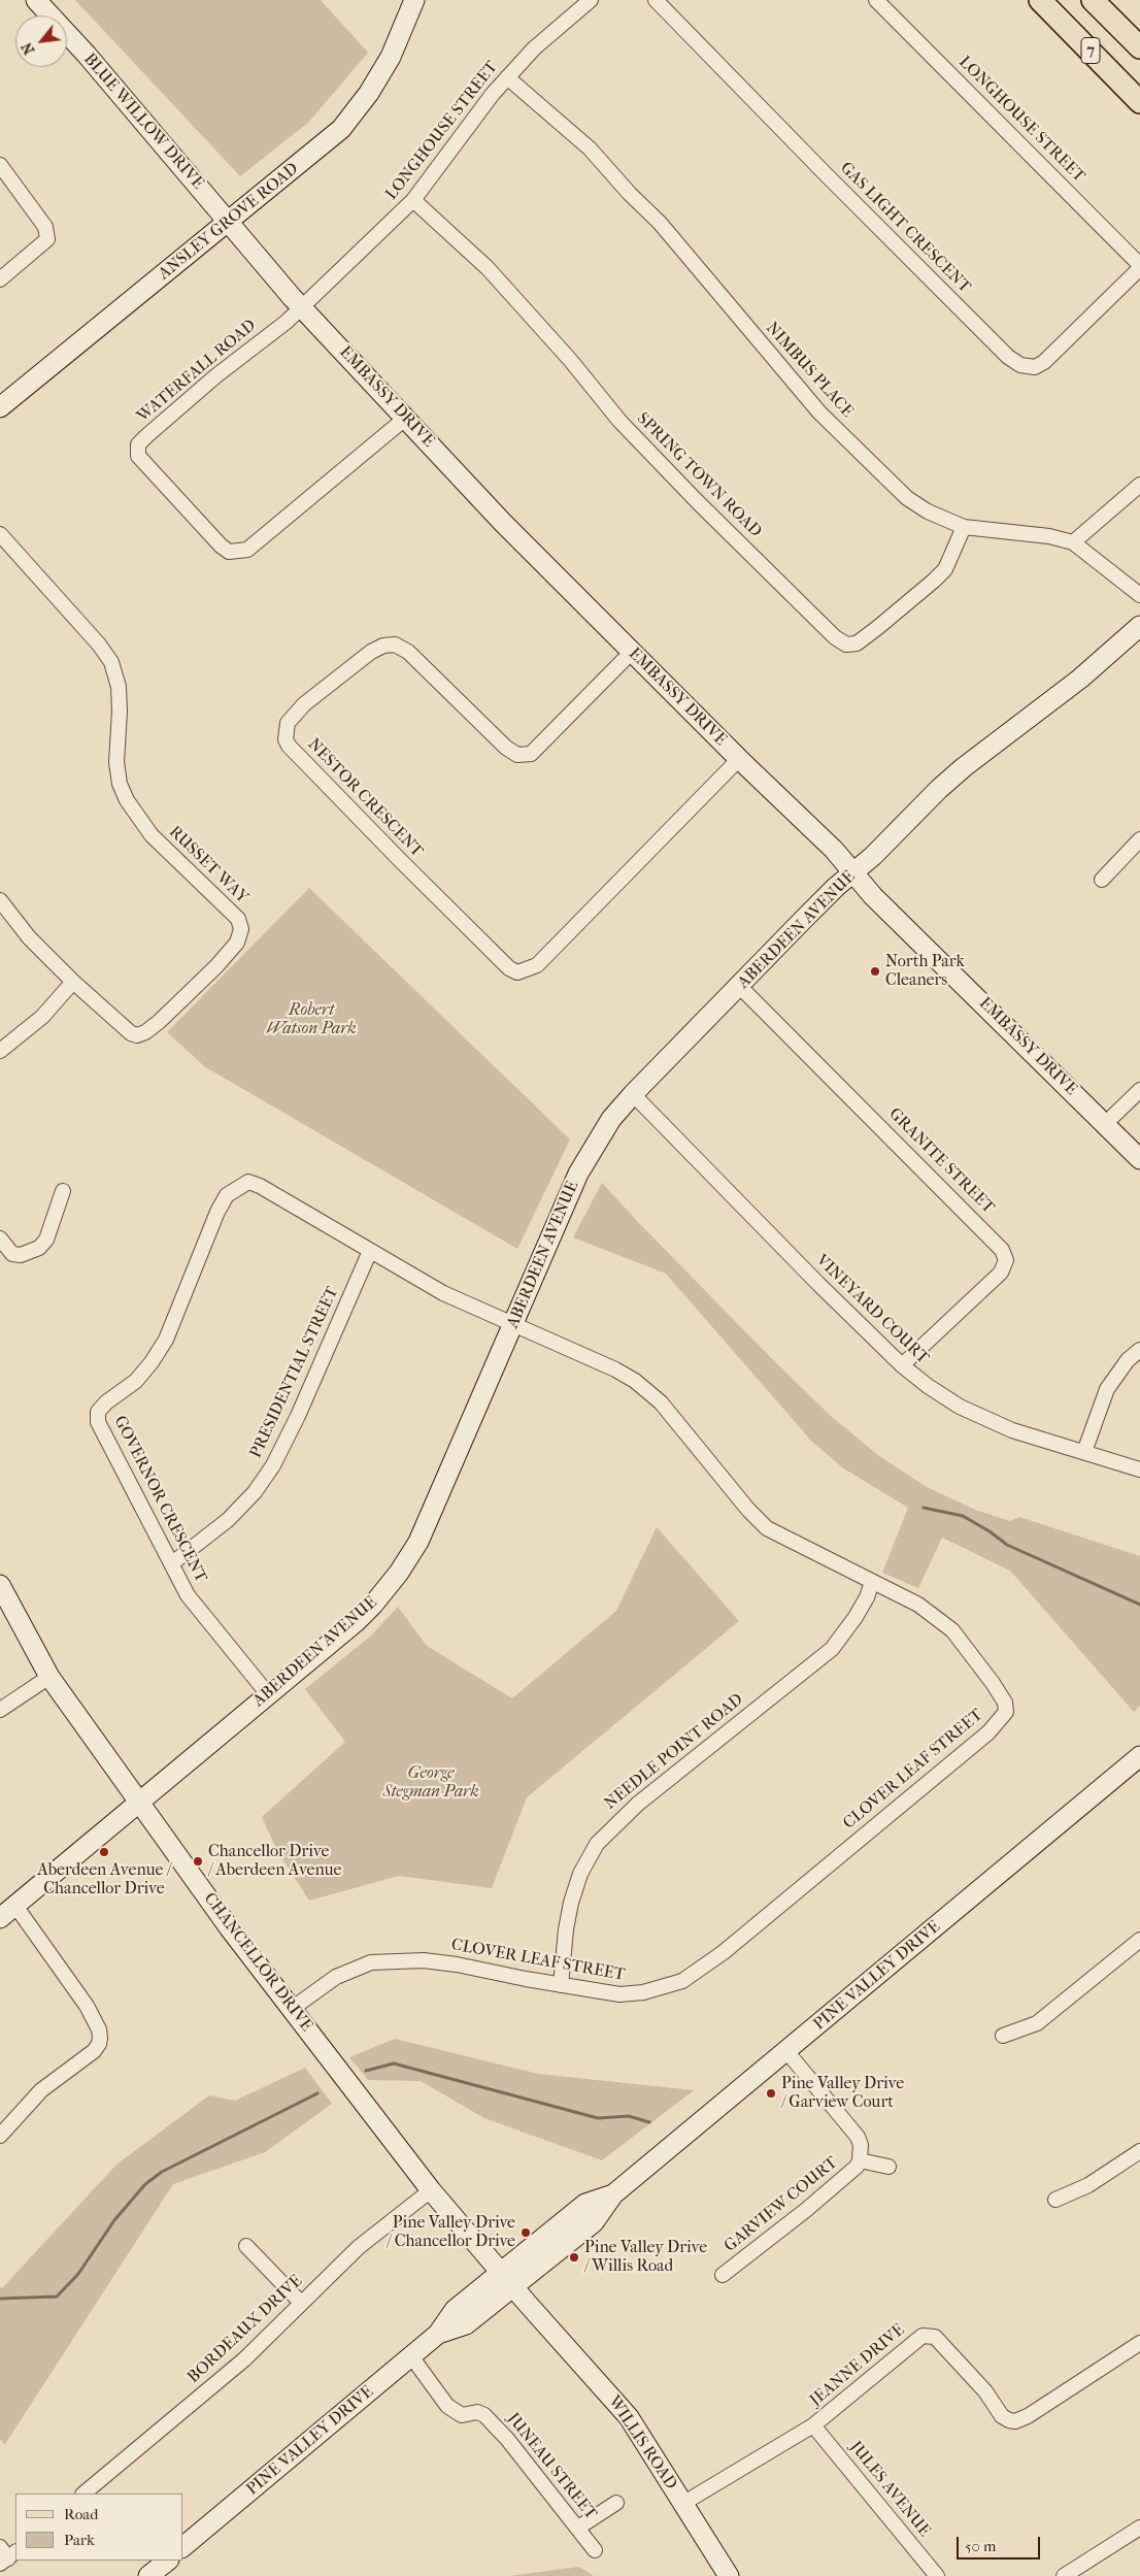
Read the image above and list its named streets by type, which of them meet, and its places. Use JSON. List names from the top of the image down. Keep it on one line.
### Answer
{"streets":{"main road":["7"],"street":["LONGHOUSE STREET","BLUE WILLOW DRIVE","ANSLEY GROVE ROAD","GAS LIGHT CRESCENT","NIMBUS PLACE","WATERFALL ROAD","EMBASSY DRIVE","SPRING TOWN ROAD","NESTOR CRESCENT","RUSSET WAY","ABERDEEN AVENUE","GRANITE STREET","VINEYARD COURT","PRESIDENTIAL STREET","GOVERNOR CRESCENT","NEEDLE POINT ROAD","CLOVER LEAF STREET","CHANCELLOR DRIVE","PINE VALLEY DRIVE","GARVIEW COURT","BORDEAUX DRIVE","JEANNE DRIVE","WILLIS ROAD","JUNEAU STREET","JULES AVENUE"]},"crossings":[["LONGHOUSE STREET","GAS LIGHT CRESCENT"],["LONGHOUSE STREET","NIMBUS PLACE"],["LONGHOUSE STREET","WATERFALL ROAD"],["LONGHOUSE STREET","EMBASSY DRIVE"],["LONGHOUSE STREET","SPRING TOWN ROAD"],["BLUE WILLOW DRIVE","ANSLEY GROVE ROAD"],["BLUE WILLOW DRIVE","EMBASSY DRIVE"],["ANSLEY GROVE ROAD","EMBASSY DRIVE"],["NIMBUS PLACE","SPRING TOWN ROAD"],["WATERFALL ROAD","EMBASSY DRIVE"],["EMBASSY DRIVE","NESTOR CRESCENT"],["EMBASSY DRIVE","ABERDEEN AVENUE"],["ABERDEEN AVENUE","GRANITE STREET"],["ABERDEEN AVENUE","VINEYARD COURT"],["ABERDEEN AVENUE","GOVERNOR CRESCENT"],["ABERDEEN AVENUE","CLOVER LEAF STREET"],["ABERDEEN AVENUE","CHANCELLOR DRIVE"],["GRANITE STREET","VINEYARD COURT"],["PRESIDENTIAL STREET","GOVERNOR CRESCENT"],["GOVERNOR CRESCENT","CLOVER LEAF STREET"],["NEEDLE POINT ROAD","CLOVER LEAF STREET"],["CLOVER LEAF STREET","CHANCELLOR DRIVE"],["CHANCELLOR DRIVE","PINE VALLEY DRIVE"],["CHANCELLOR DRIVE","BORDEAUX DRIVE"],["CHANCELLOR DRIVE","WILLIS ROAD"],["PINE VALLEY DRIVE","GARVIEW COURT"],["PINE VALLEY DRIVE","WILLIS ROAD"],["PINE VALLEY DRIVE","JUNEAU STREET"],["JEANNE DRIVE","WILLIS ROAD"],["JEANNE DRIVE","JULES AVENUE"]],"parks":["Robert Watson Park","George Stegman Park"],"places":["North Park Cleaners","Aberdeen Avenue / Chancellor Drive","Chancellor Drive / Aberdeen Avenue","Pine Valley Drive / Garview Court","Pine Valley Drive / Chancellor Drive","Pine Valley Drive / Willis Road"],"legend":["Road","Park"],"scale_bar":"50 m","north":"bottom left"}
